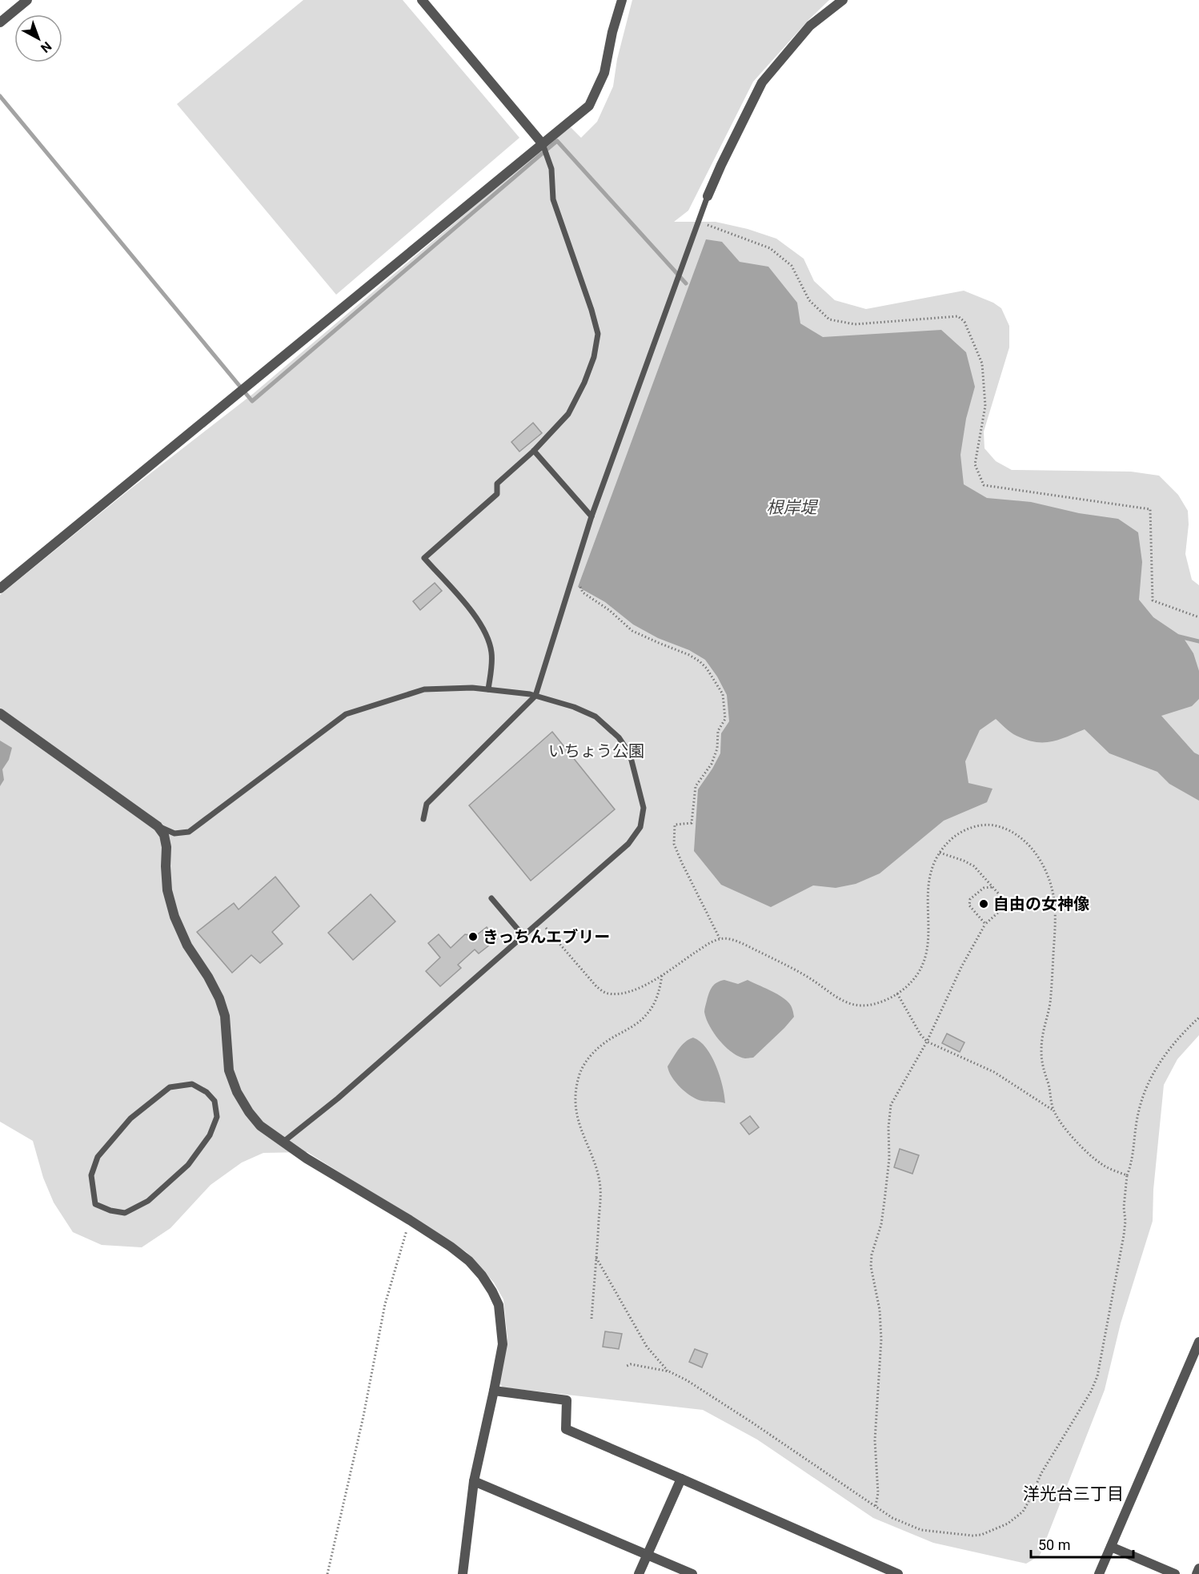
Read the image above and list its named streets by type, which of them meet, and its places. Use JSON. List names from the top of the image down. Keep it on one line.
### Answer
{"districts":["洋光台三丁目"],"water":["根岸堤"],"parks":["いちょう公園"],"places":["自由の女神像","きっちんエブリー"],"scale_bar":"50 m","north":"bottom right"}
